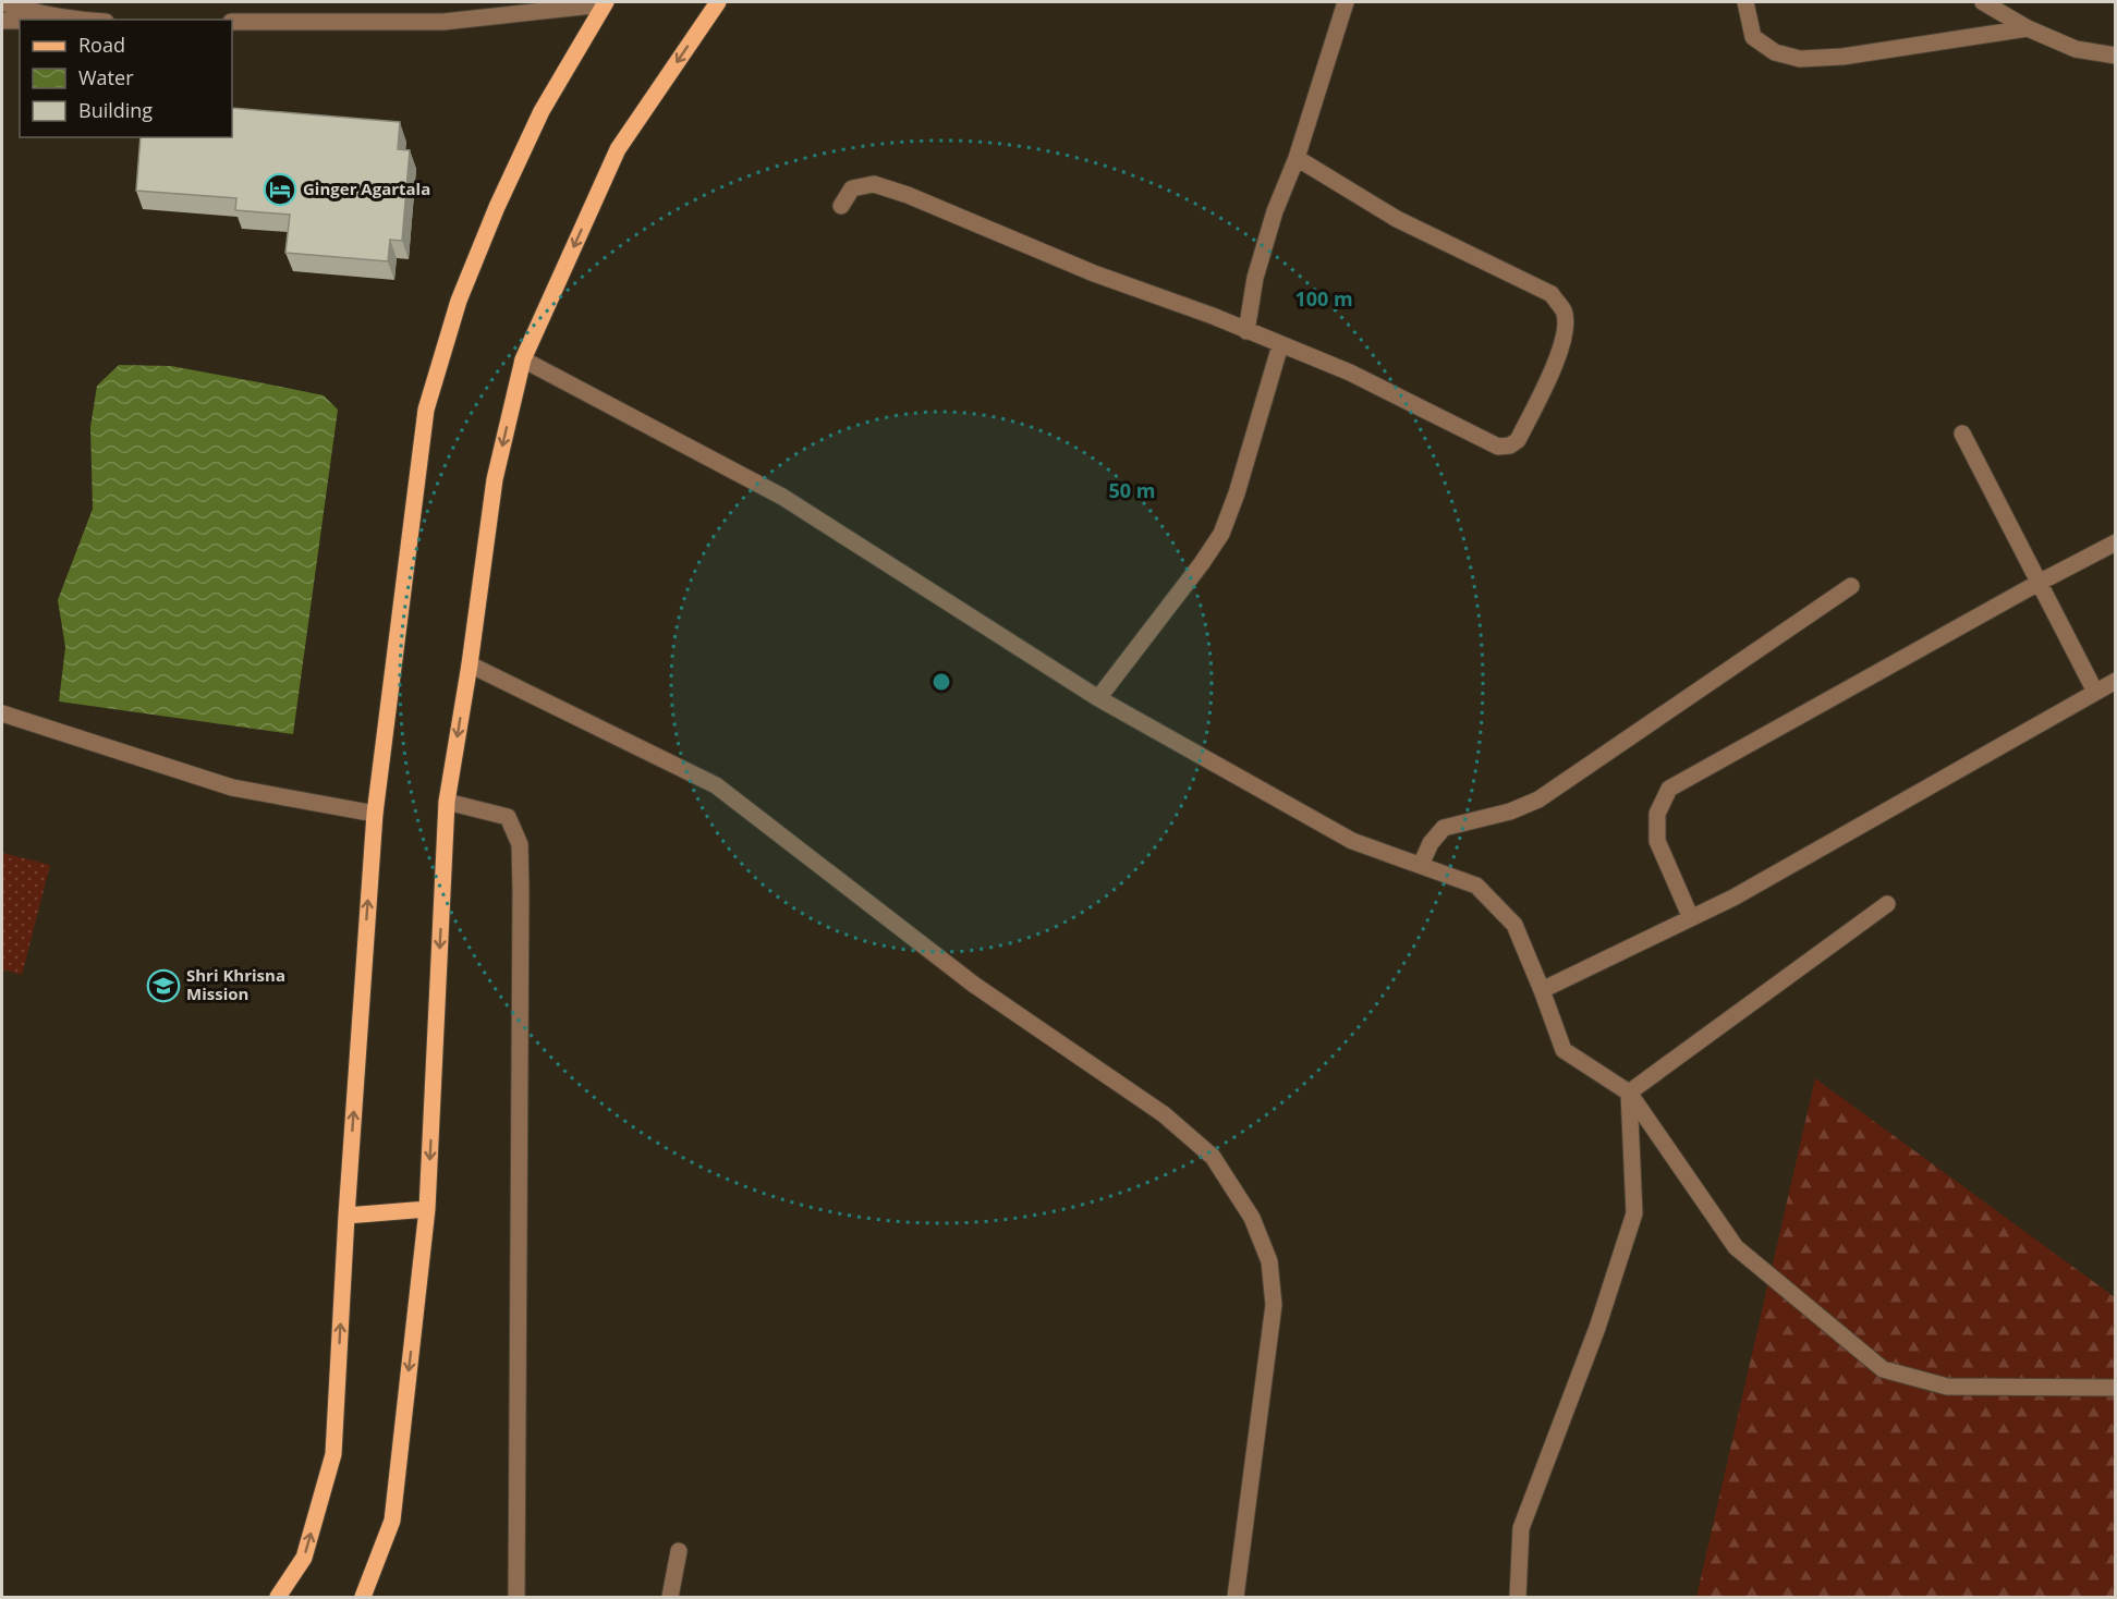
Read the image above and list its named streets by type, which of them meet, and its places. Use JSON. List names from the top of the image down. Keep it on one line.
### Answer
{"places":{"hotel":["Ginger Agartala"],"school or university":["Shri Khrisna Mission"]},"legend":["Road","Water","Building"],"rings":["100 m","50 m"]}
